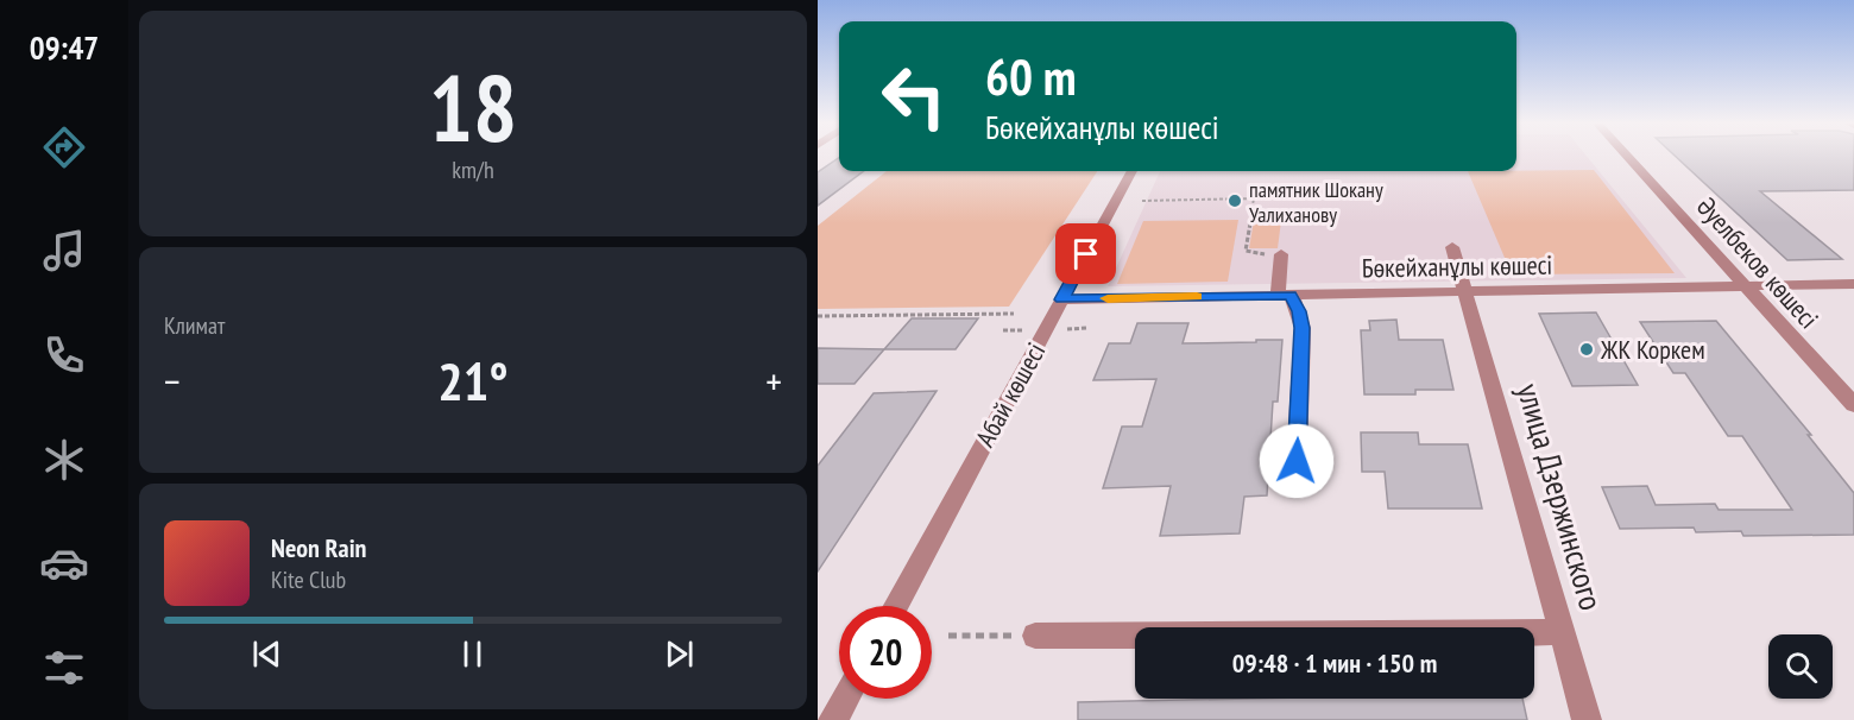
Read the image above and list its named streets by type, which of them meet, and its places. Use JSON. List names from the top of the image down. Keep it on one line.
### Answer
{"streets":{"street":["Әуелбеков көшесі","Бөкейханұлы көшесі","Абай көшесі","улица Дзержинского"]},"crossings":[["Әуелбеков көшесі","Бөкейханұлы көшесі"],["Бөкейханұлы көшесі","Абай көшесі"],["Бөкейханұлы көшесі","улица Дзержинского"]],"places":["памятник Шокану Уалиханову","ЖК Коркем"],"page":{"tabs":"09:47","tile":[["18","km/h"],"Климат"],"turn":["60 m","Бөкейханұлы көшесі"],"heat":["−","21°","+"],"song":["Neon Rain","Kite Club"],"limit":"20","trip":"09:48 · 1 мин · 150 m"}}
